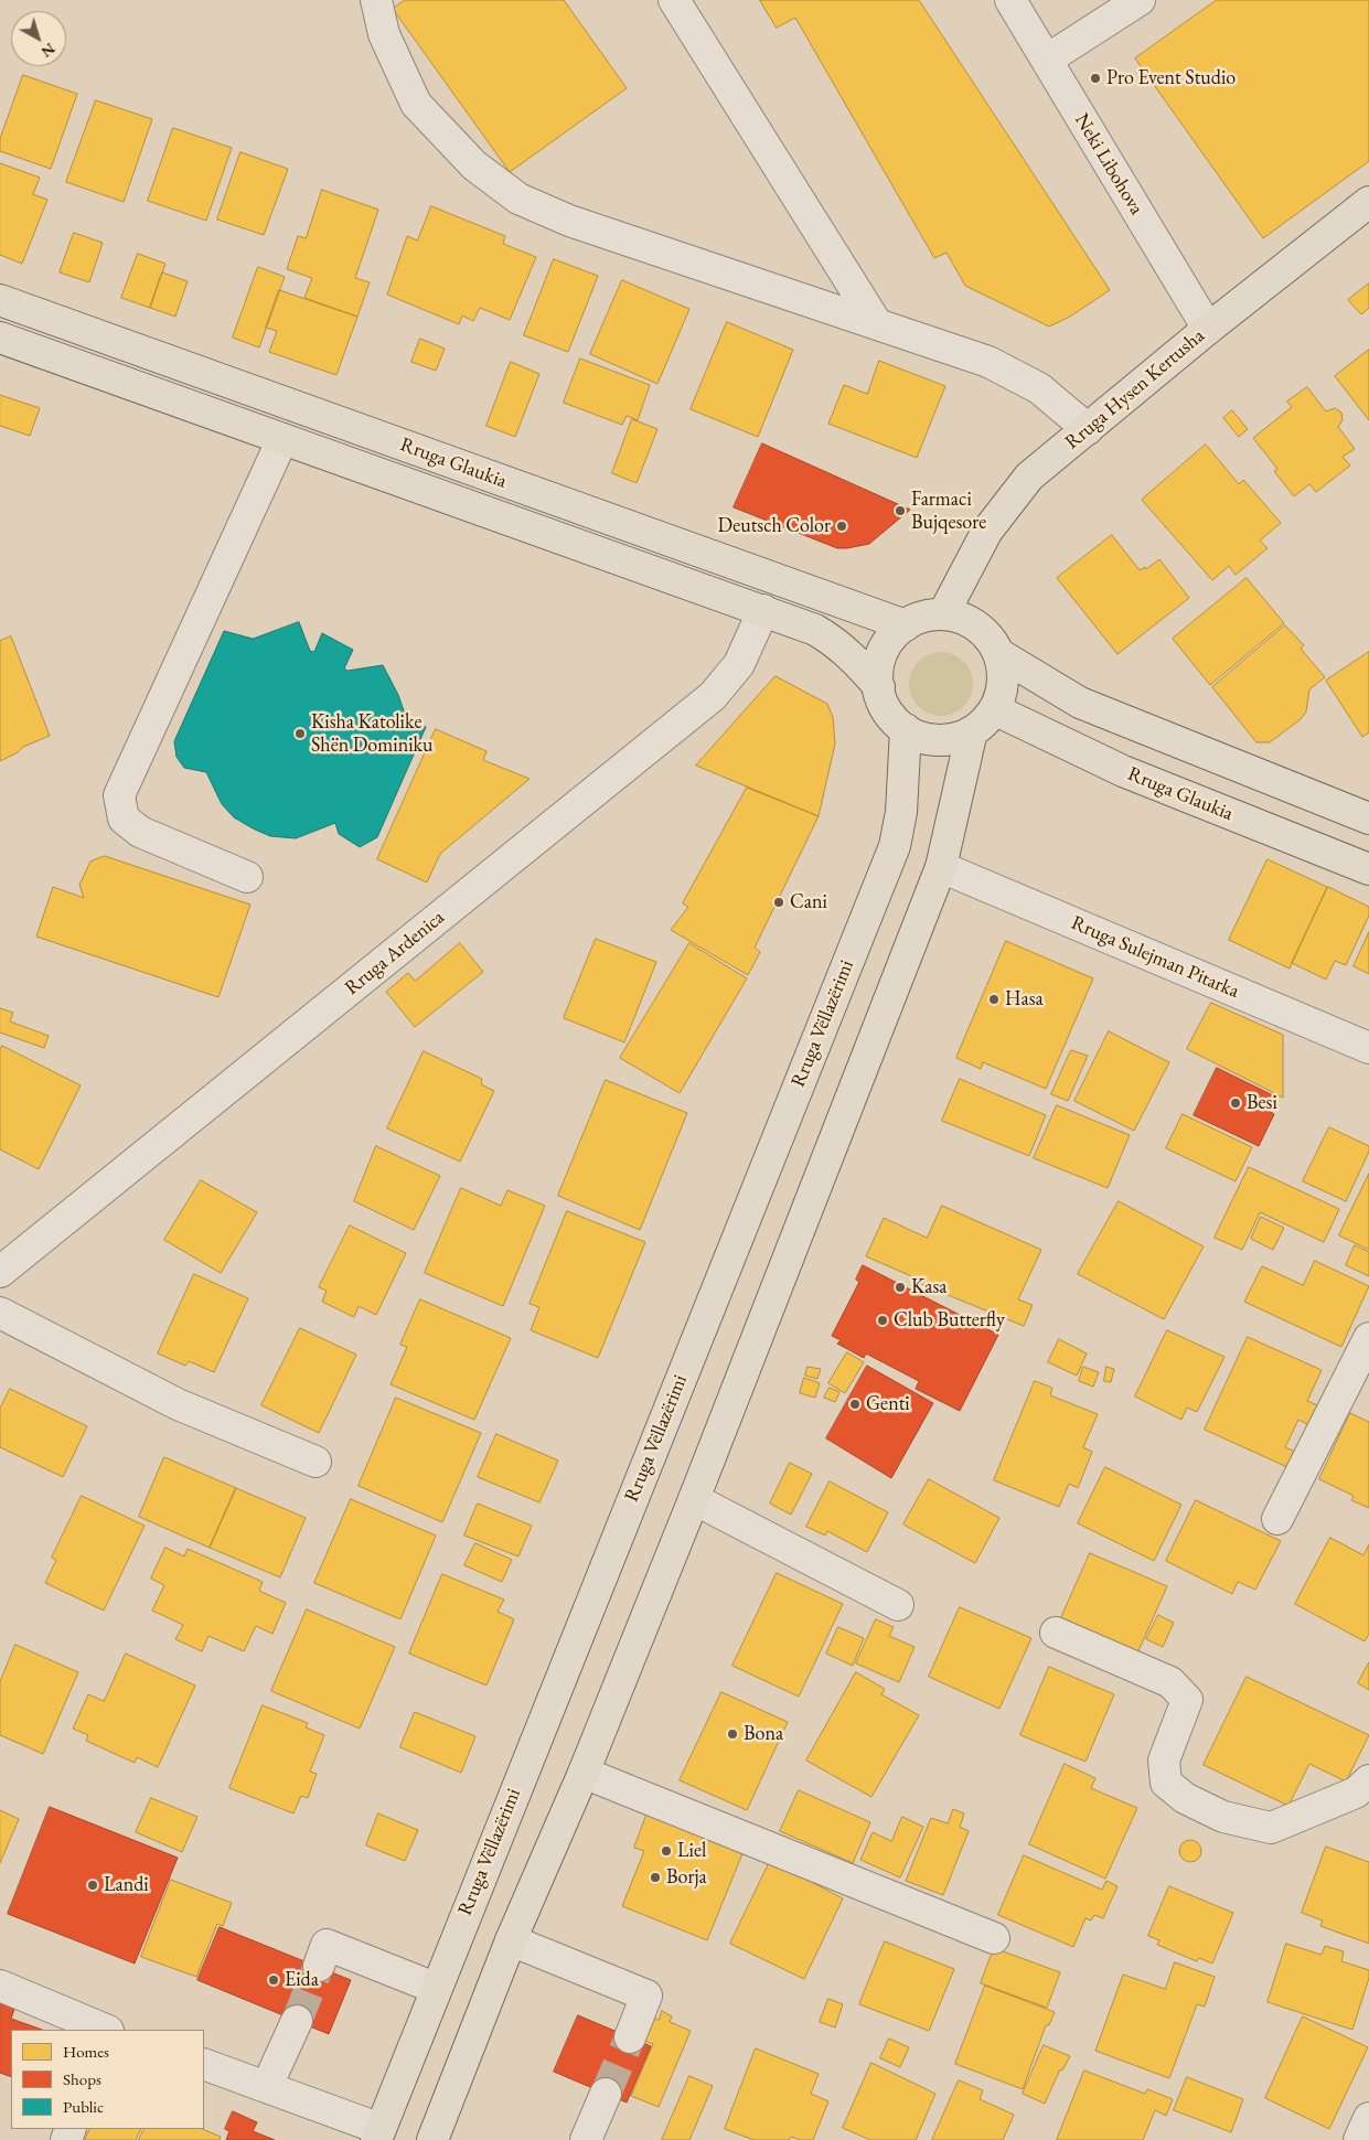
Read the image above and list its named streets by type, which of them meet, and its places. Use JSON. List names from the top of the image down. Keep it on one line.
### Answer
{"streets":{"main road":["Rruga Hysen Kertusha","Rruga Glaukia","Rruga Vëllazërimi"],"street":["Neki Libohova","Rruga Ardenica","Rruga Sulejman Pitarka"]},"crossings":[["Neki Libohova","Rruga Hysen Kertusha"],["Rruga Hysen Kertusha","Rruga Glaukia"],["Rruga Hysen Kertusha","Rruga Vëllazërimi"],["Rruga Glaukia","Rruga Ardenica"],["Rruga Glaukia","Rruga Vëllazërimi"]],"places":["Pro Event Studio","Farmaci Bujqesore","Deutsch Color","Kisha Katolike Shën Dominiku","Cani","Hasa","Besi","Kasa","Club Butterfly","Genti","Bona","Liel","Borja","Landi","Eida"],"legend":["Homes","Shops","Public"],"north":"bottom right"}
